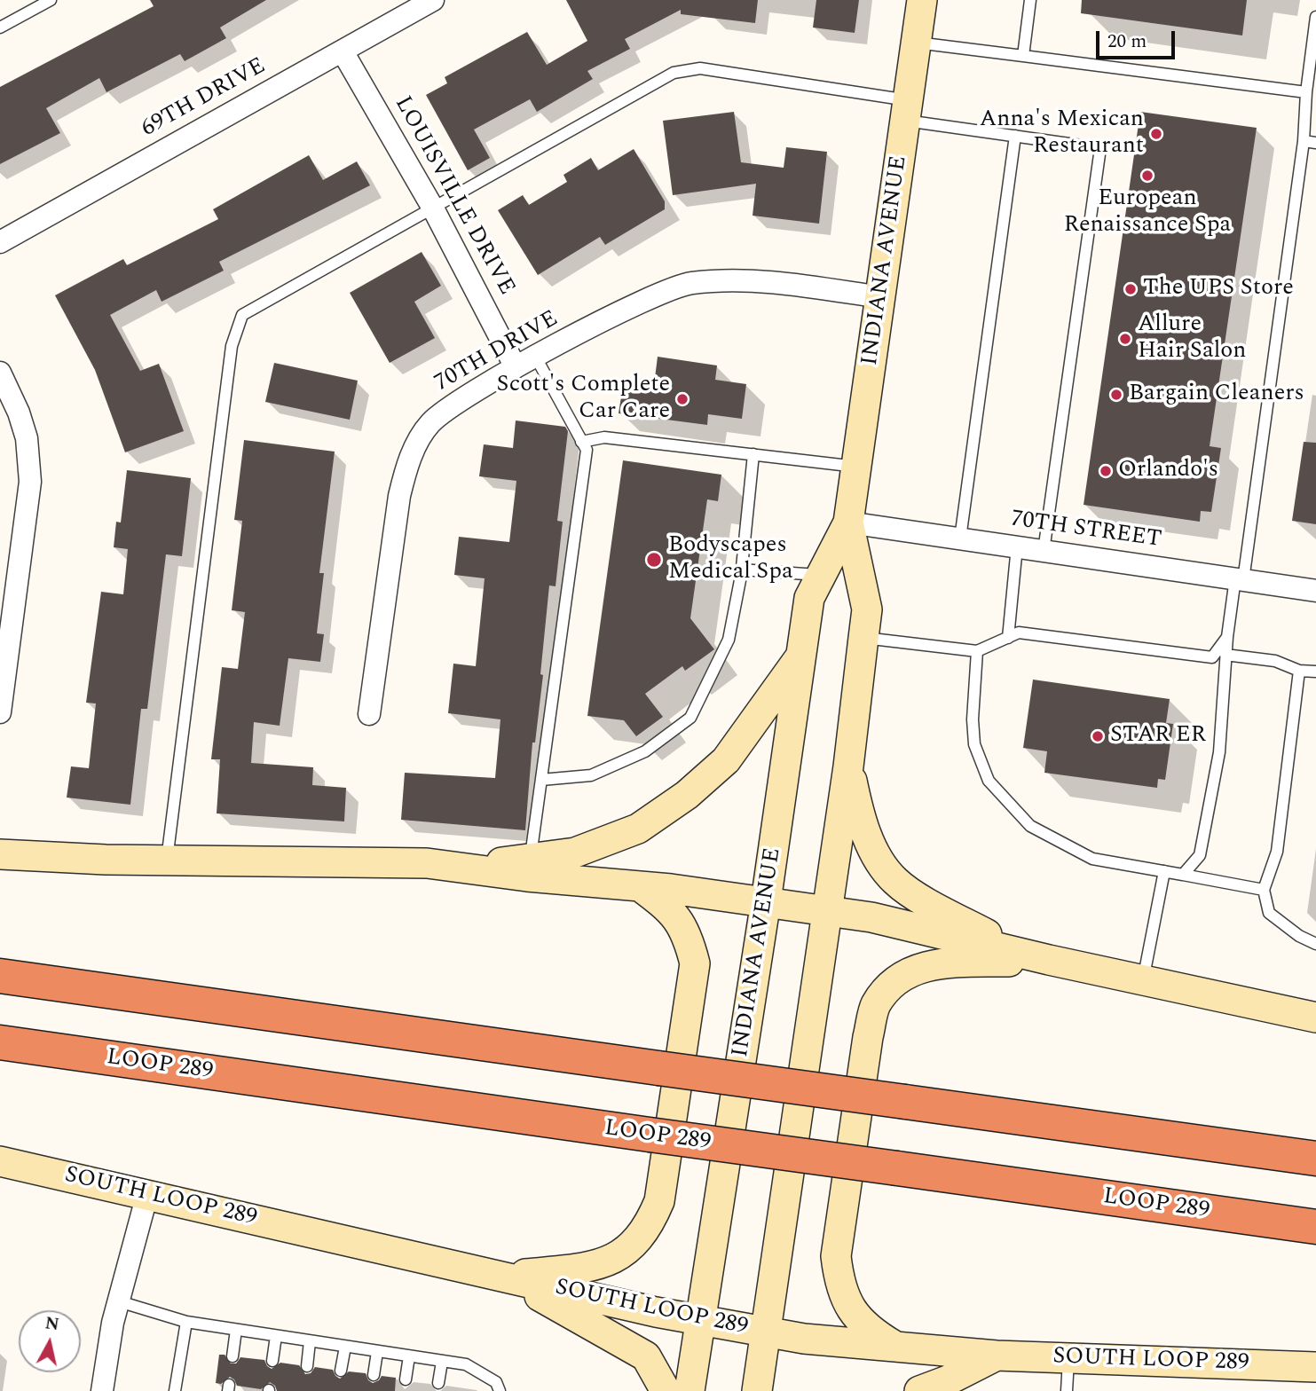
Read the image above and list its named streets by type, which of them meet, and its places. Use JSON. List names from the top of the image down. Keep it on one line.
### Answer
{"streets":{"highway":["LOOP 289"],"main road":["INDIANA AVENUE","SOUTH LOOP 289"],"street":["69TH DRIVE","LOUISVILLE DRIVE","70TH DRIVE","70TH STREET"]},"crossings":[["69TH DRIVE","LOUISVILLE DRIVE"],["LOUISVILLE DRIVE","70TH DRIVE"],["INDIANA AVENUE","70TH DRIVE"],["INDIANA AVENUE","70TH STREET"],["INDIANA AVENUE","SOUTH LOOP 289"]],"places":["Anna's Mexican Restaurant","European Renaissance Spa","The UPS Store","Allure Hair Salon","Bargain Cleaners","Scott's Complete Car Care","Orlando's","Bodyscapes Medical Spa","STAR ER"],"scale_bar":"20 m","north":"top"}
